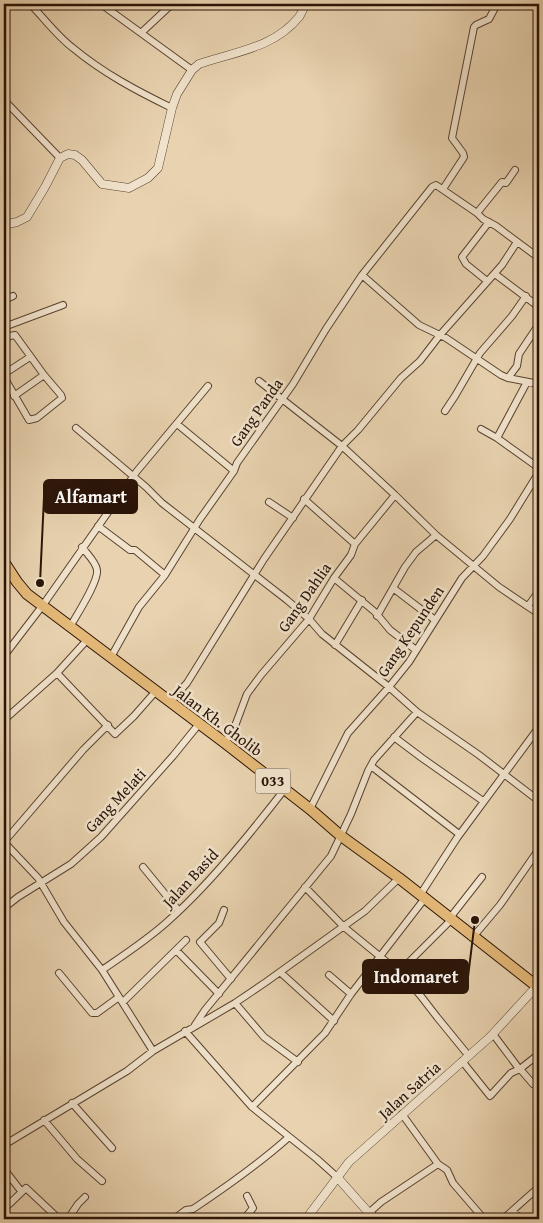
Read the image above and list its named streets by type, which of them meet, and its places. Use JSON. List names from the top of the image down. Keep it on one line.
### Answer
{"streets":{"main road":["Jalan Kh. Gholib","033"],"street":["Gang Panda","Gang Dahlia","Gang Kepunden","Gang Melati","Jalan Basid","Jalan Satria"]},"crossings":[["Gang Panda","Jalan Kh. Gholib"],["Gang Dahlia","Jalan Kh. Gholib"],["Gang Kepunden","Jalan Kh. Gholib"],["Jalan Kh. Gholib","Gang Melati"],["Jalan Kh. Gholib","Jalan Basid"],["Jalan Kh. Gholib","Jalan Satria"]],"places":["Alfamart","Indomaret"]}
